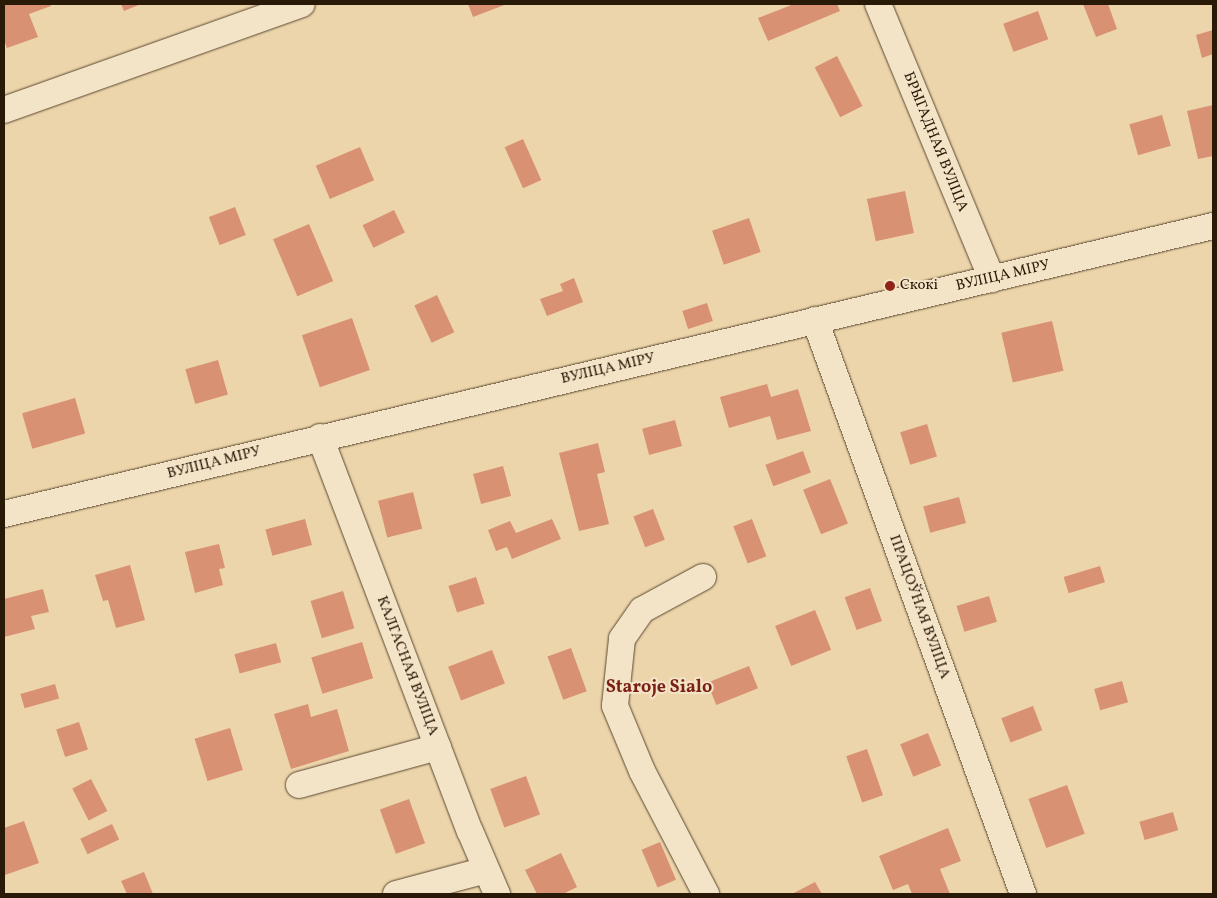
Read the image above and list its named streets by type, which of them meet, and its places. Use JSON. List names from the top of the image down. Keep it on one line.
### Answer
{"streets":{"street":["БРЫГАДНАЯ ВУЛІЦА","ВУЛІЦА МІРУ","ПРАЦОЎНАЯ ВУЛІЦА","КАЛГАСНАЯ ВУЛІЦА"]},"crossings":[["БРЫГАДНАЯ ВУЛІЦА","ВУЛІЦА МІРУ"],["ВУЛІЦА МІРУ","ПРАЦОЎНАЯ ВУЛІЦА"],["ВУЛІЦА МІРУ","КАЛГАСНАЯ ВУЛІЦА"]],"districts":["Staroje Sialo"],"places":["Скокі"]}
